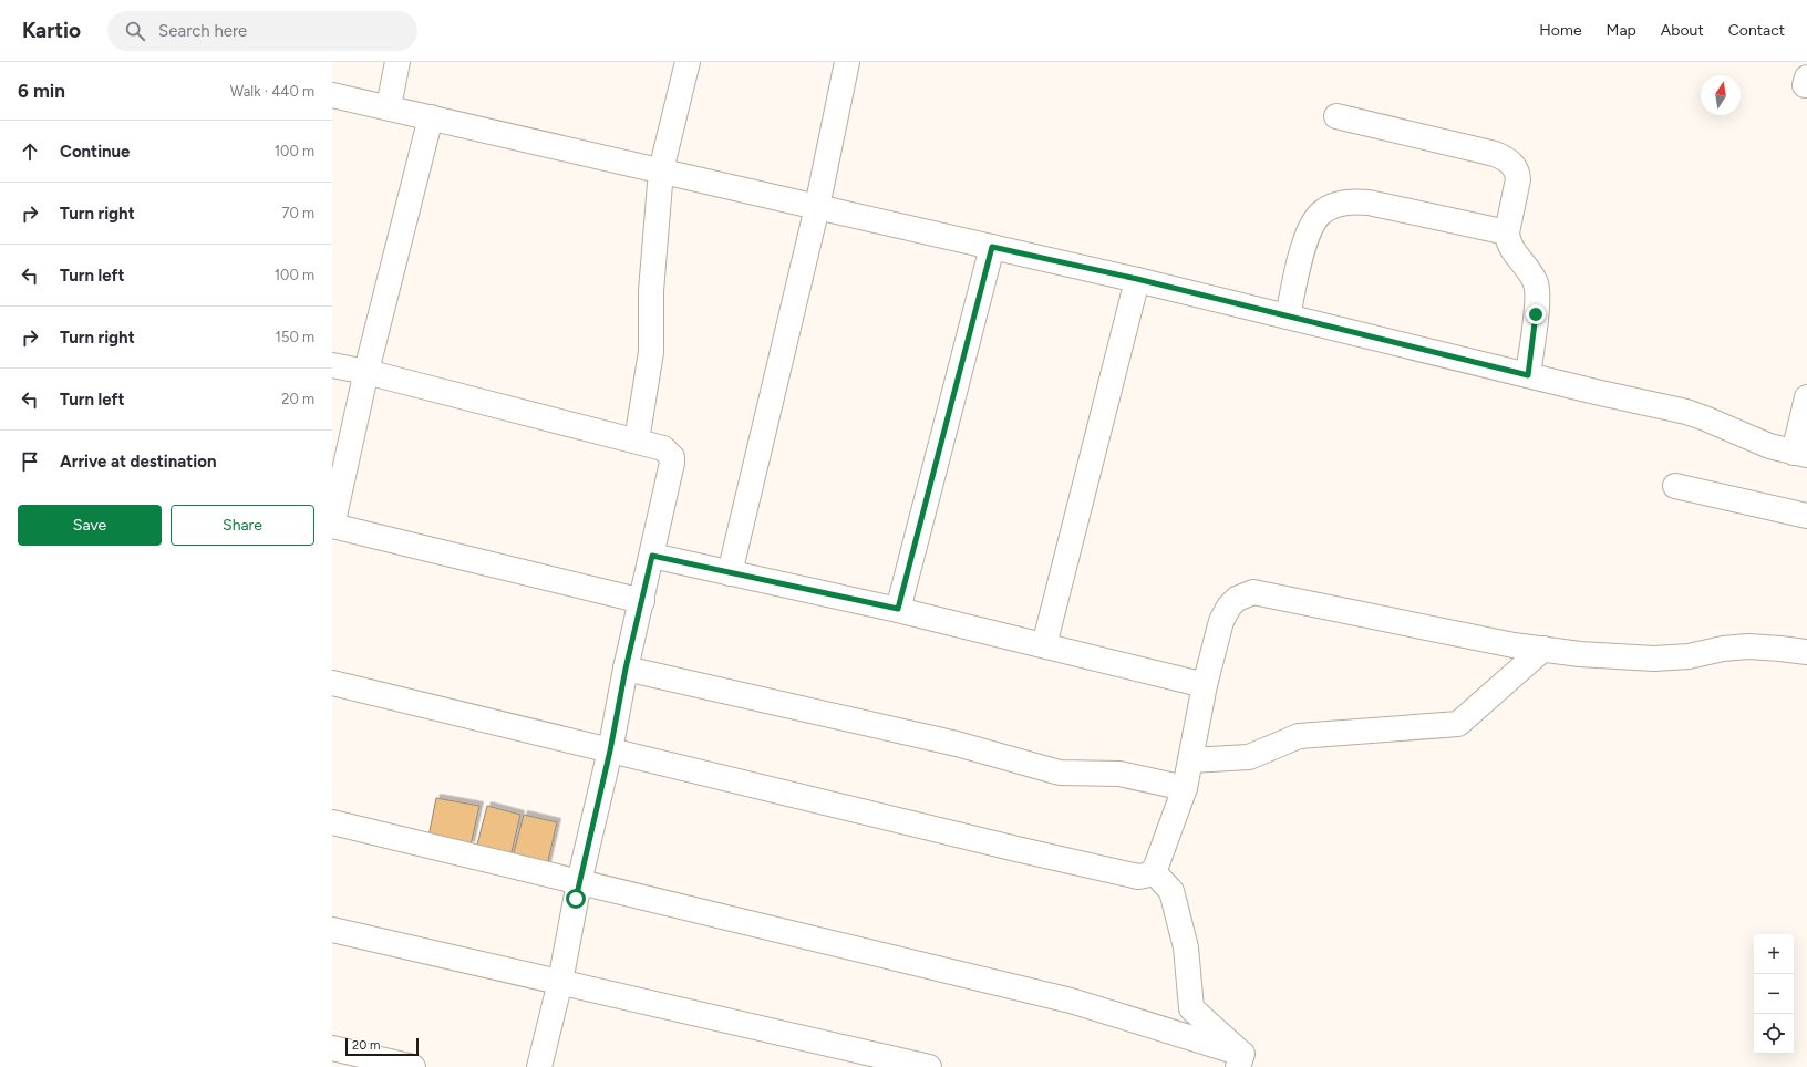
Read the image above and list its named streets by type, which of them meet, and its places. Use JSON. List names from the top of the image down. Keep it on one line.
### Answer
{"scale_bar":"20 m","north":"top","page":{"header":"Kartio","search":"Search here","nav":["Home","Map","About","Contact"],"heading":["6 min","Walk · 440 m"],"list":[["Continue","100 m"],["Turn right","70 m"],["Turn left","100 m"],["Turn right","150 m"],["Turn left","20 m"],"Arrive at destination"],"buttons":["Save","Share"],"map_buttons":["+","−"],"scale":"20 m"}}
